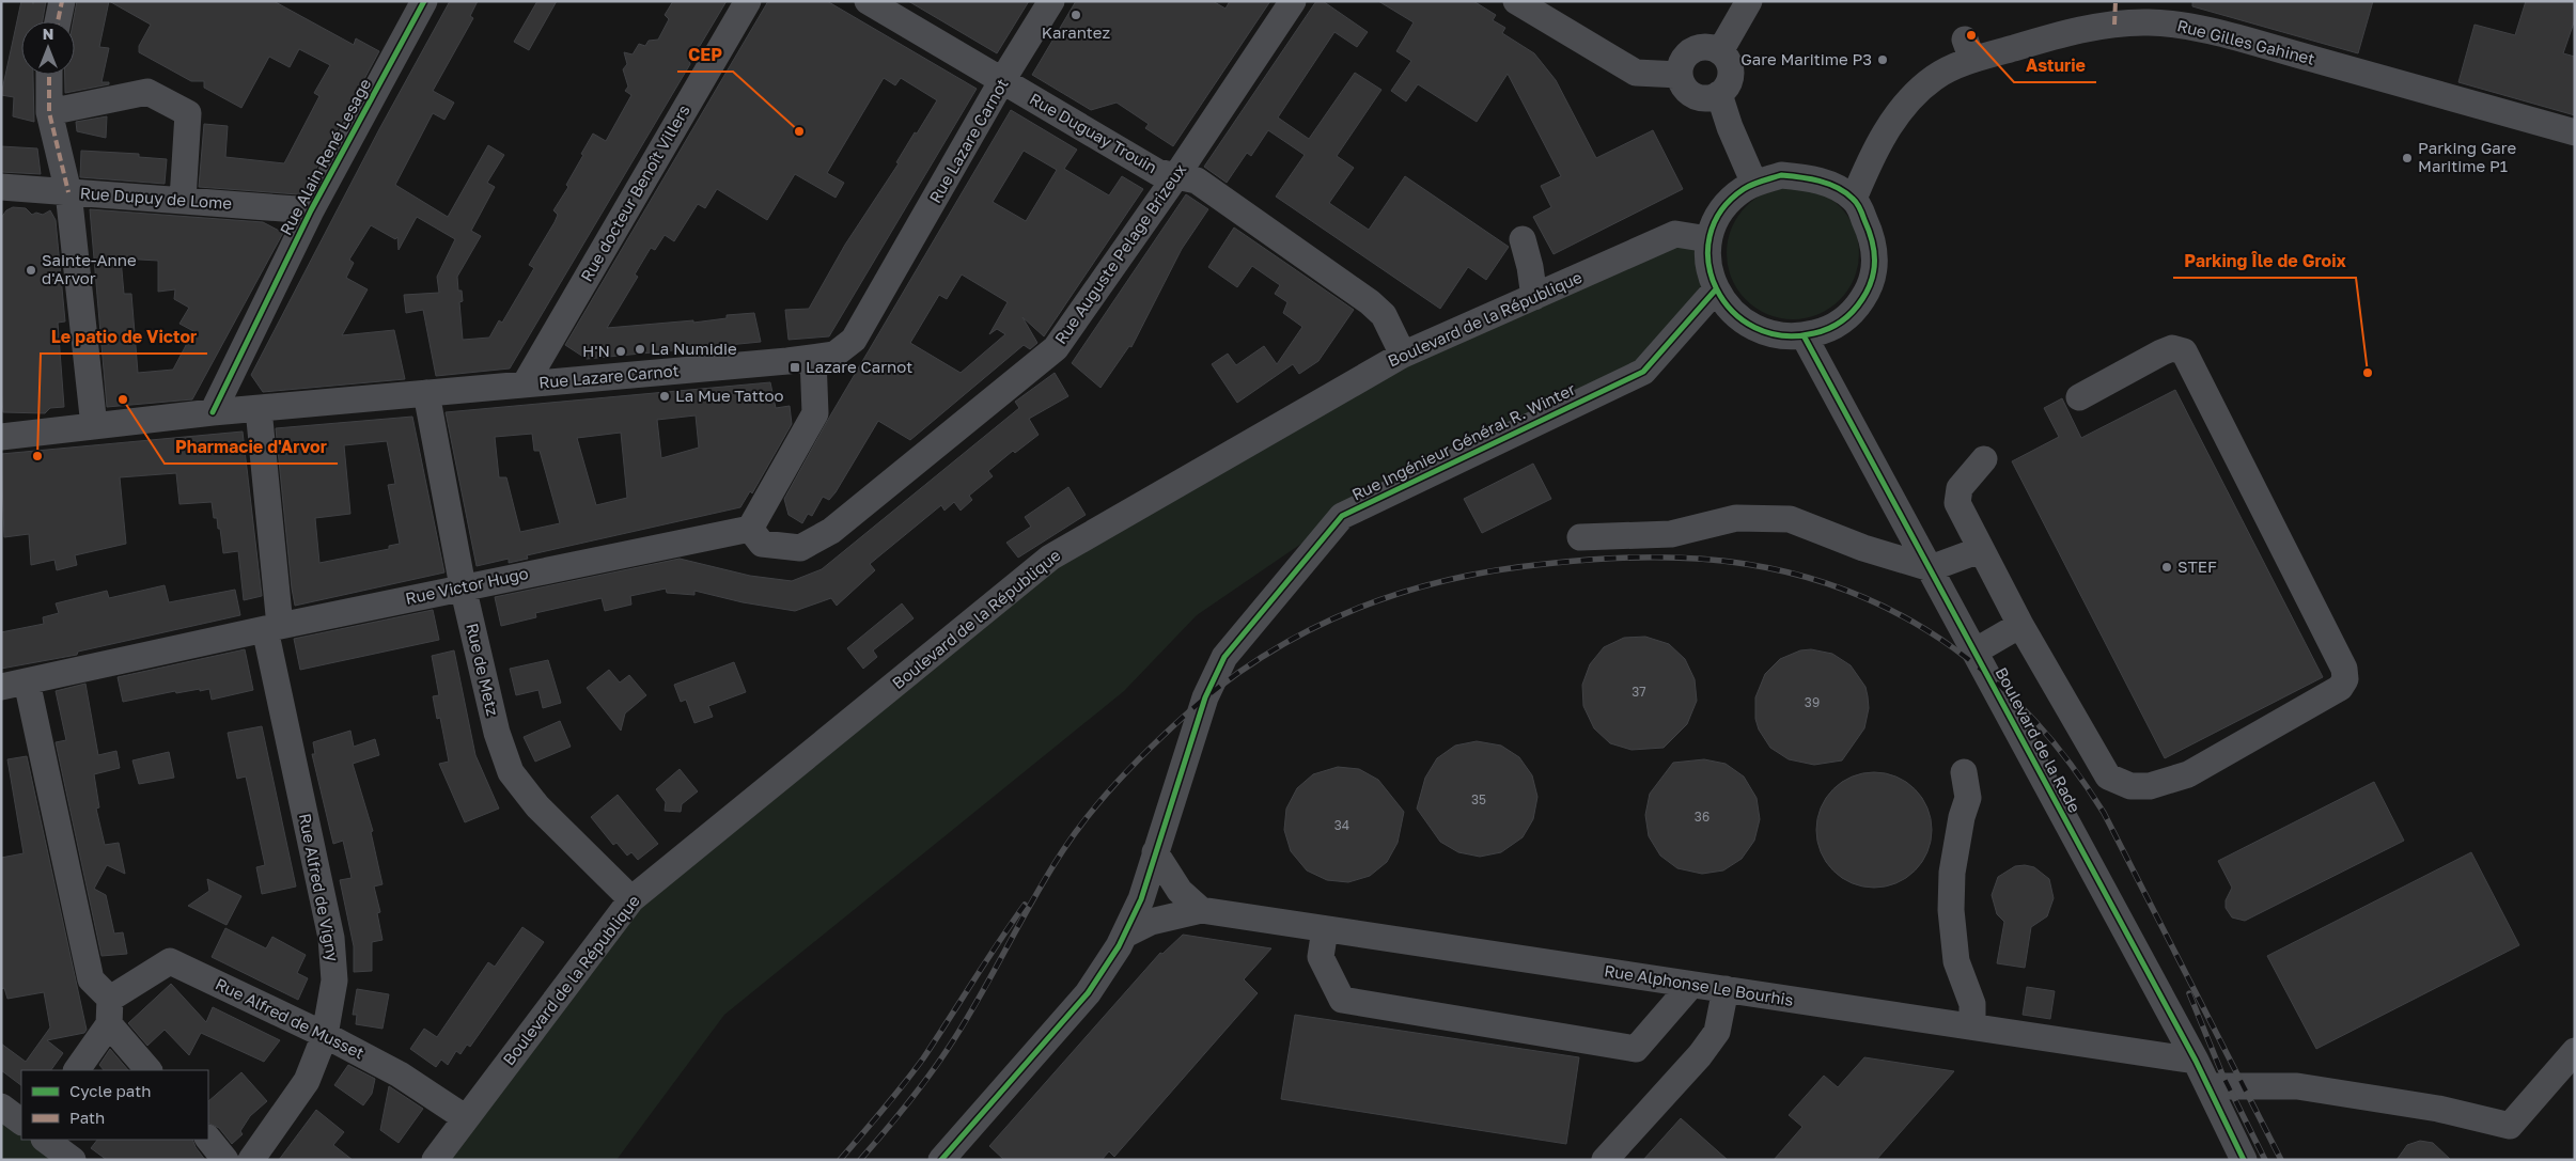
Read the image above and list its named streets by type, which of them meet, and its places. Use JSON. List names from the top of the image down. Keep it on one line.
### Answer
{"streets":{"street":["Rue Gilles Gahinet","Rue Duguay Trouin","Rue Lazare Carnot","Rue Alain René Lesage","Rue docteur Benoît Villers","Rue Dupuy de Lome","Rue Auguste Pelage Brizeux","Boulevard de la République","Rue Ingénieur Général R. Winter","Rue Victor Hugo","Rue de Metz","Boulevard de la Rade","Rue Alfred de Vigny","Rue Alphonse Le Bourhis","Rue Alfred de Musset"]},"crossings":[["Rue Gilles Gahinet","Boulevard de la République"],["Rue Gilles Gahinet","Rue Ingénieur Général R. Winter"],["Rue Gilles Gahinet","Boulevard de la Rade"],["Rue Duguay Trouin","Rue Lazare Carnot"],["Rue Duguay Trouin","Rue Auguste Pelage Brizeux"],["Rue Duguay Trouin","Boulevard de la République"],["Rue Lazare Carnot","Rue Alain René Lesage"],["Rue Lazare Carnot","Rue docteur Benoît Villers"],["Rue Lazare Carnot","Rue de Metz"],["Rue Lazare Carnot","Rue Alfred de Vigny"],["Rue Alain René Lesage","Rue Dupuy de Lome"],["Rue Auguste Pelage Brizeux","Rue Victor Hugo"],["Boulevard de la République","Rue Ingénieur Général R. Winter"],["Boulevard de la République","Rue de Metz"],["Boulevard de la République","Boulevard de la Rade"],["Boulevard de la République","Rue Alfred de Musset"],["Rue Ingénieur Général R. Winter","Boulevard de la Rade"],["Rue Ingénieur Général R. Winter","Rue Alphonse Le Bourhis"],["Rue Victor Hugo","Rue de Metz"],["Rue Victor Hugo","Rue Alfred de Vigny"],["Boulevard de la Rade","Rue Alphonse Le Bourhis"],["Rue Alfred de Vigny","Rue Alfred de Musset"]],"places":{"other":["Karantez","Asturie","Gare Maritime P3","CEP","Parking Gare Maritime P1","Sainte-Anne d'Arvor","La Numidie","H'N","Parking Île de Groix","La Mue Tattoo","Pharmacie d'Arvor","Le patio de Victor","STEF"],"transit":["Lazare Carnot"]},"house_numbers":["37","39","35","36","34"],"legend":["Cycle path","Path"],"north":"top"}
